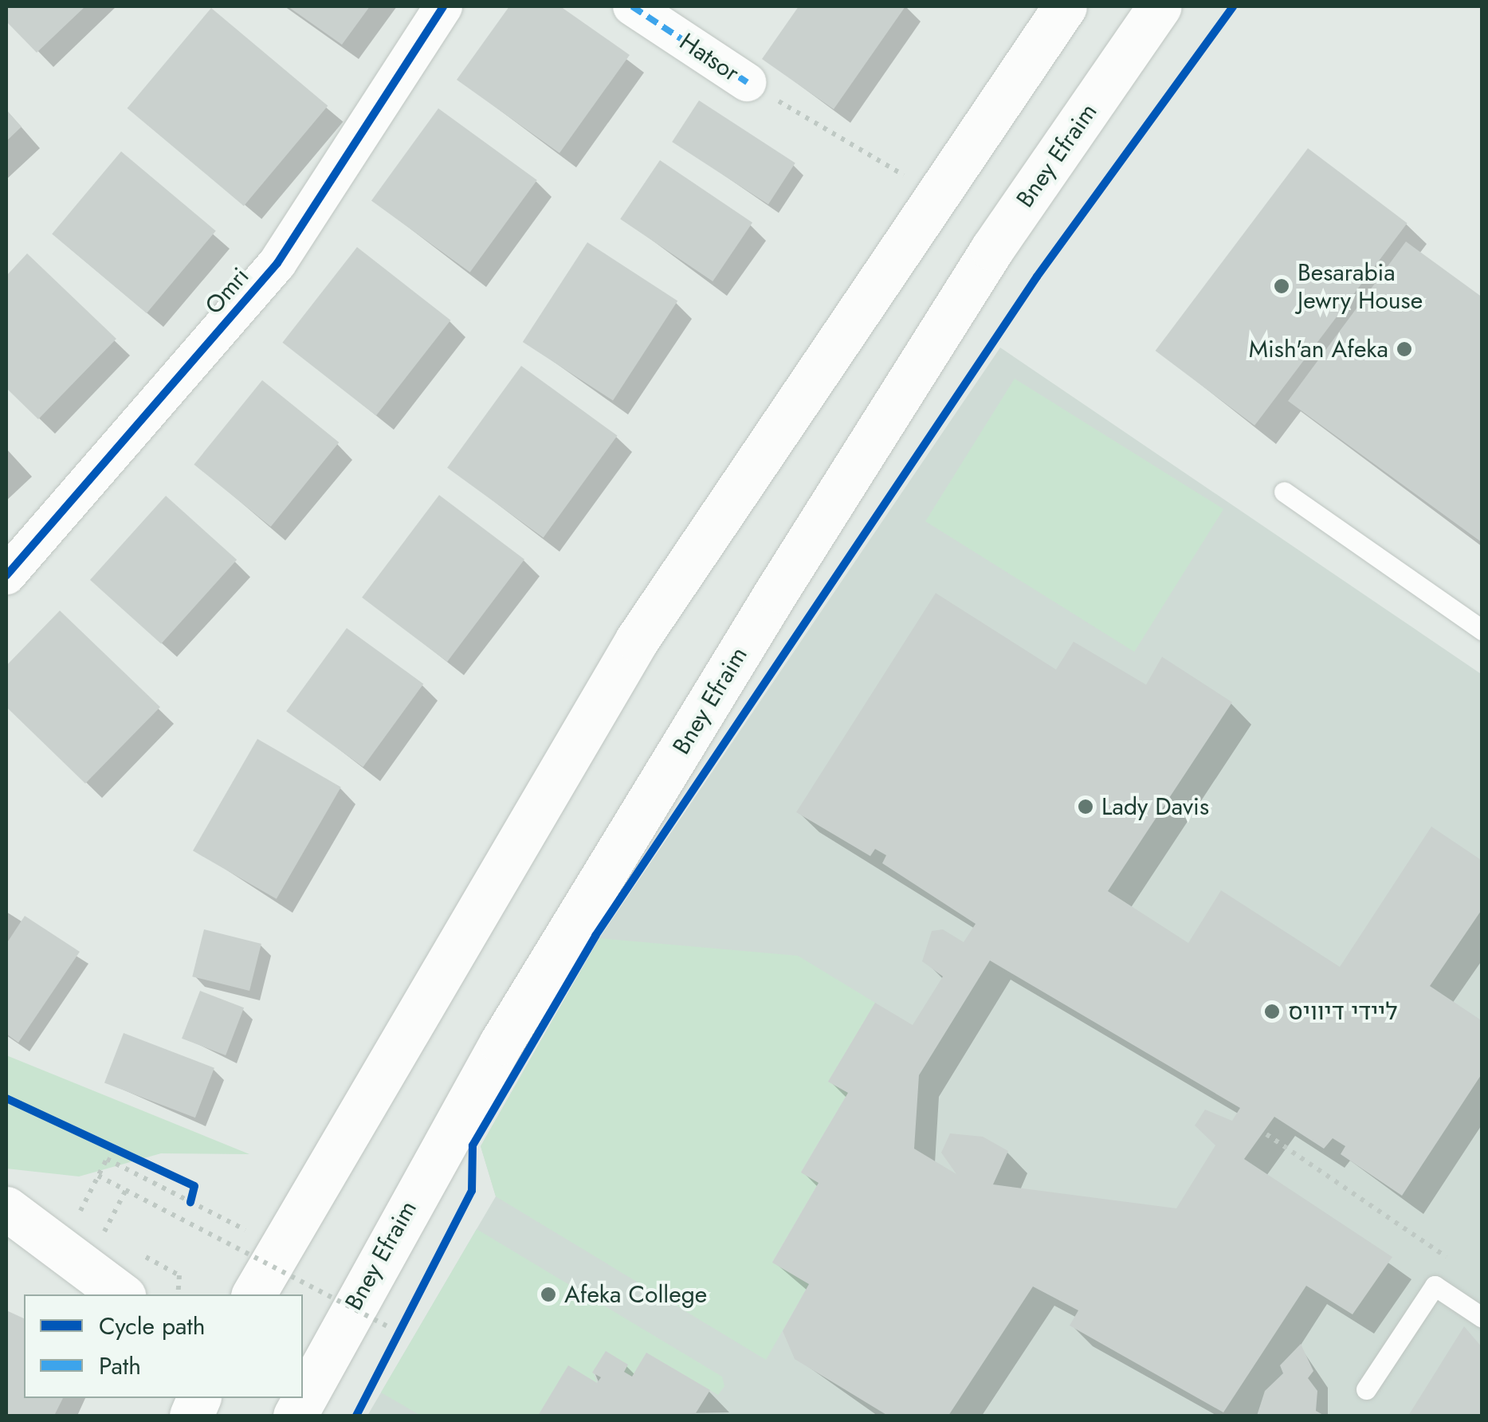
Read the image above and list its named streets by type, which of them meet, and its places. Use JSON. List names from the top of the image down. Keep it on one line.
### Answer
{"streets":{"main road":["Bney Efraim"],"street":["Hatsor","Omri"]},"places":["Besarabia Jewry House","Mish'an Afeka","Lady Davis","ליידי דיוויס","Afeka College"],"legend":["Cycle path","Path"]}
